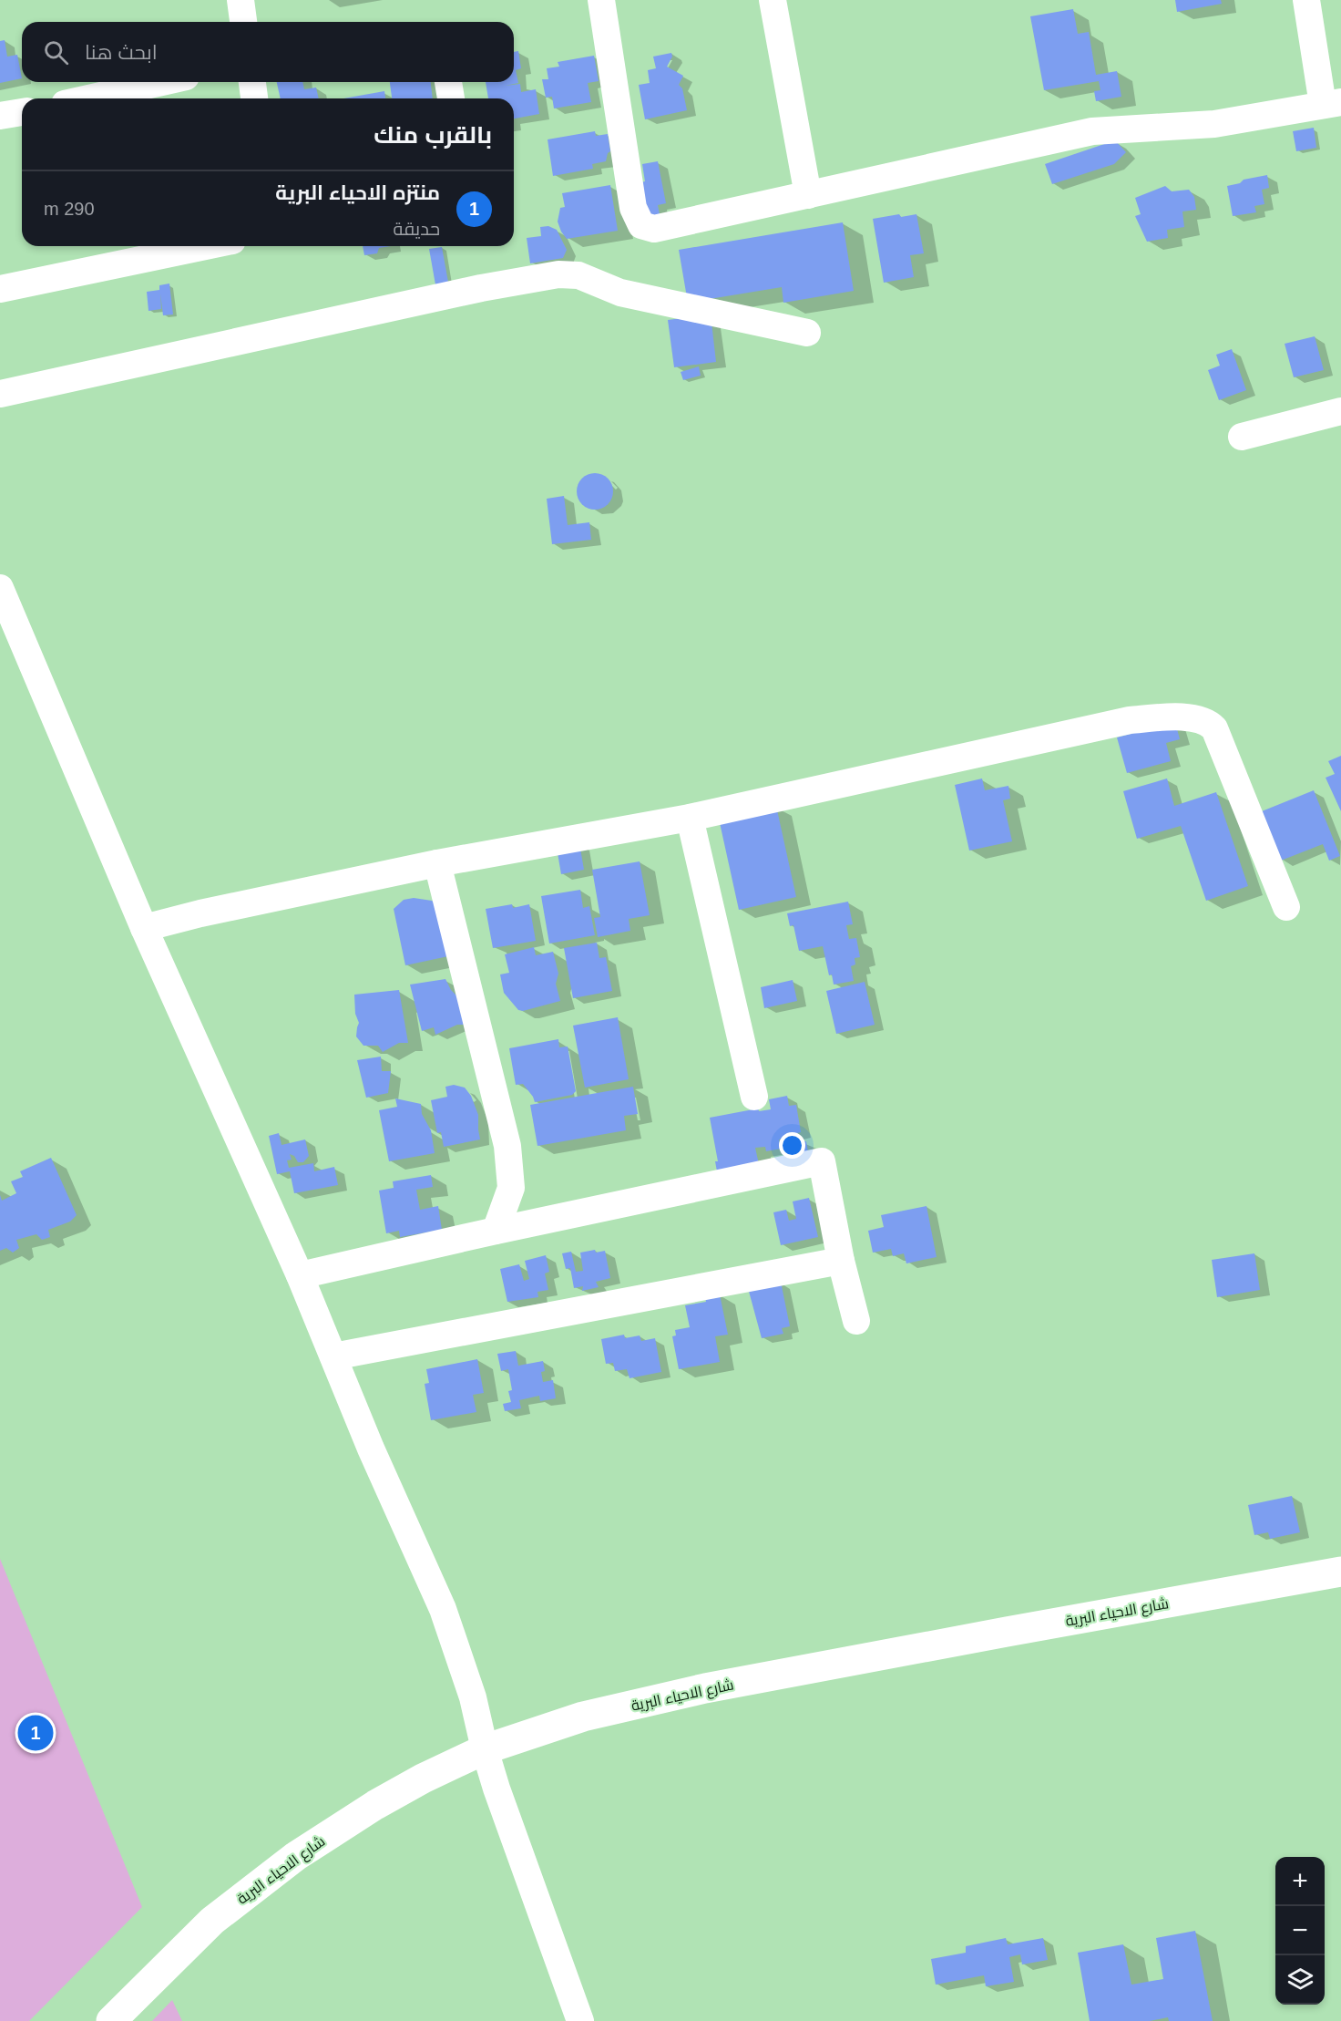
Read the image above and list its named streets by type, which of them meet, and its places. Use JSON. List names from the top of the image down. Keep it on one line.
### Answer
{"streets":{"main road":["شارع الاحياء البرية"]},"page":{"search":"ابحث هنا","heading":"بالقرب منك","list":[{"mark":"1","name":"منتزه الاحياء البرية","note":"حديقة","value":"290 m"}],"pins":"1","map_buttons":["+","−"]}}
